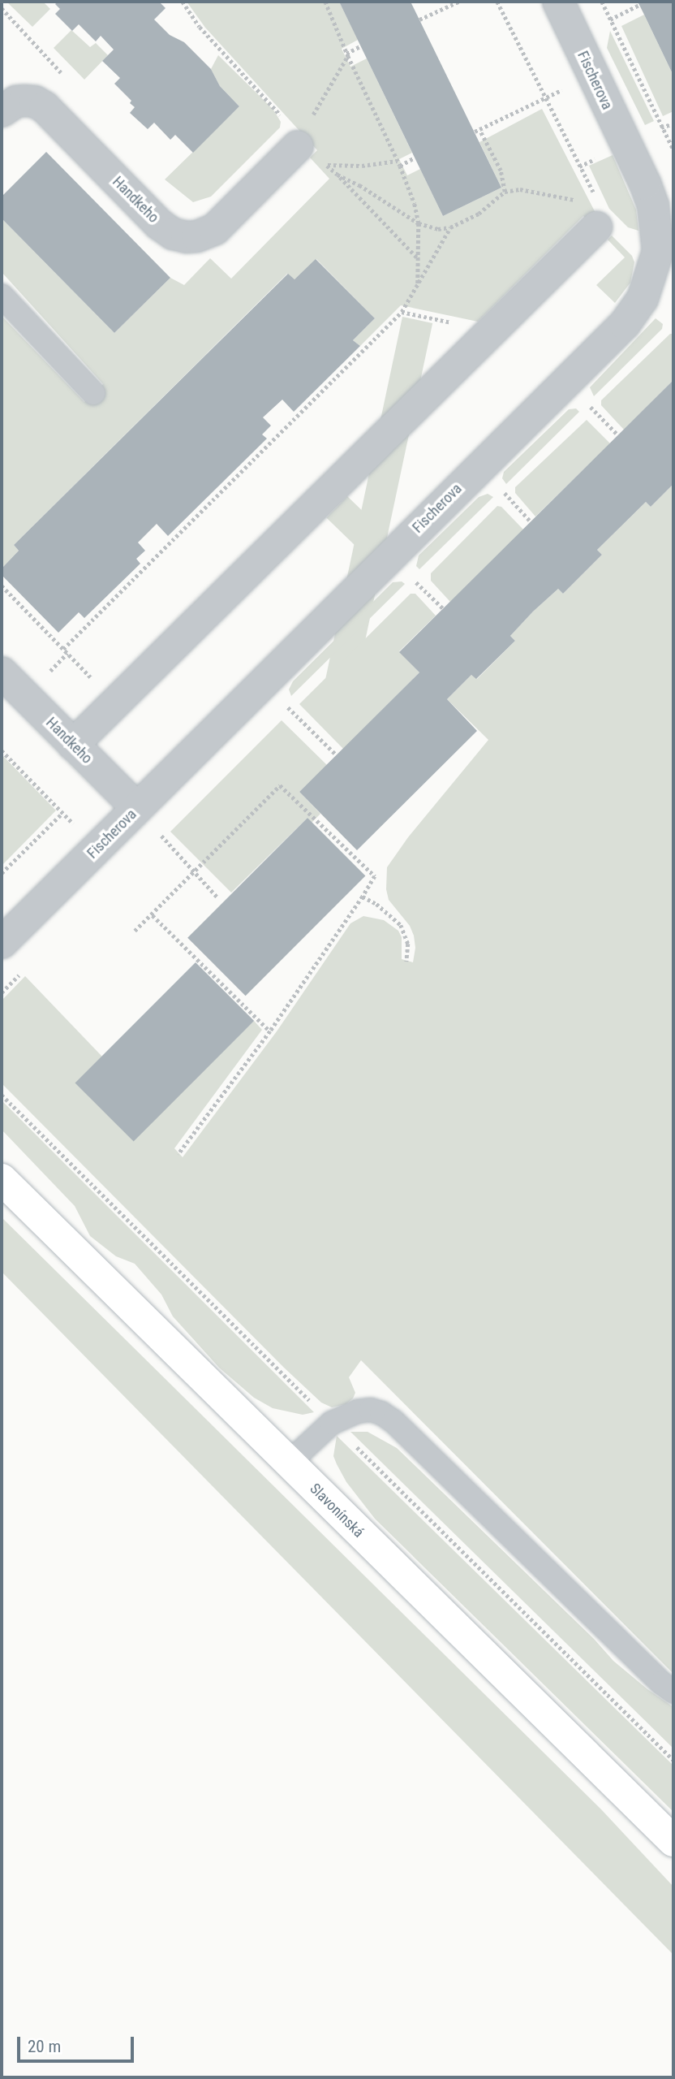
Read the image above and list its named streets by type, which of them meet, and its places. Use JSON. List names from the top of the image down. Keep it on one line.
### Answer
{"streets":{"main road":["Slavonínská"],"street":["Fischerova","Handkeho"]},"crossings":[["Fischerova","Handkeho"]],"scale_bar":"20 m"}
